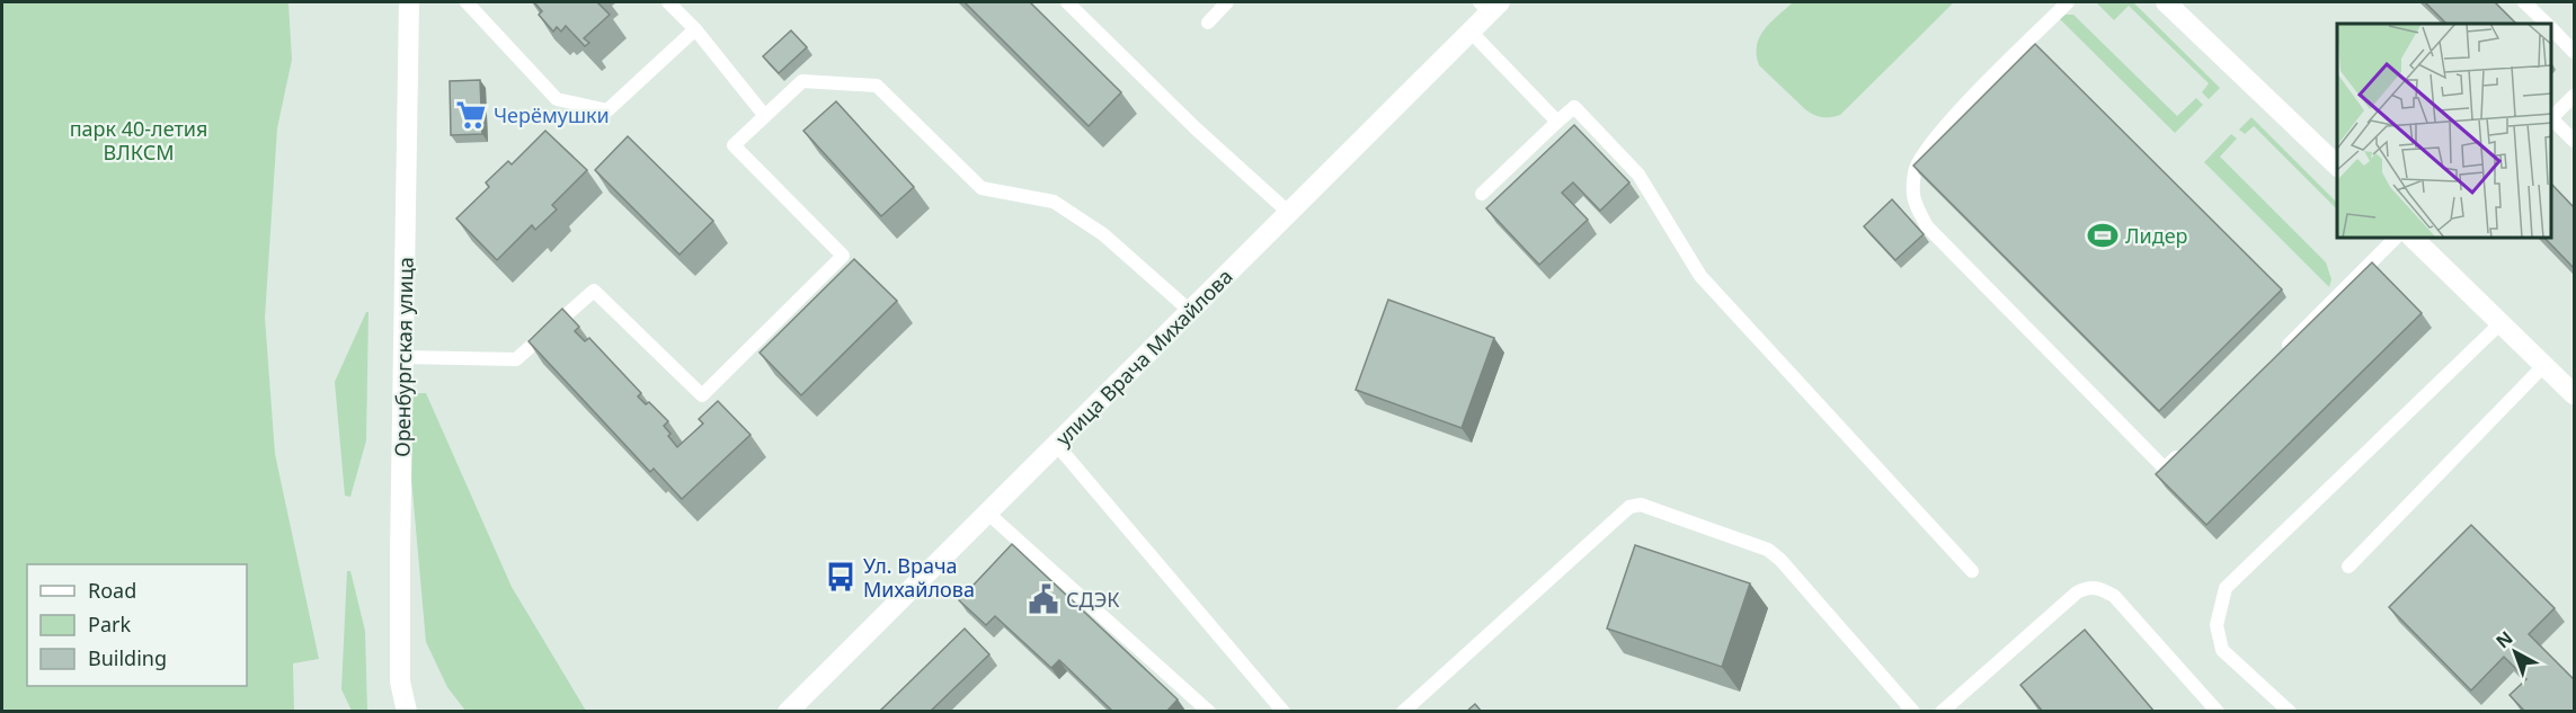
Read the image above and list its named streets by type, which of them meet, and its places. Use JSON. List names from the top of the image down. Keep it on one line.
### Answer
{"streets":{"street":["Оренбургская улица","улица Врача Михайлова"]},"parks":["парк 40-летия ВЛКСМ"],"places":{"supermarket":["Черёмушки"],"sports":["Лидер"],"bus stop":["Ул. Врача Михайлова"],"public building":["СДЭК"]},"legend":["Road","Park","Building"],"north":"top left"}
